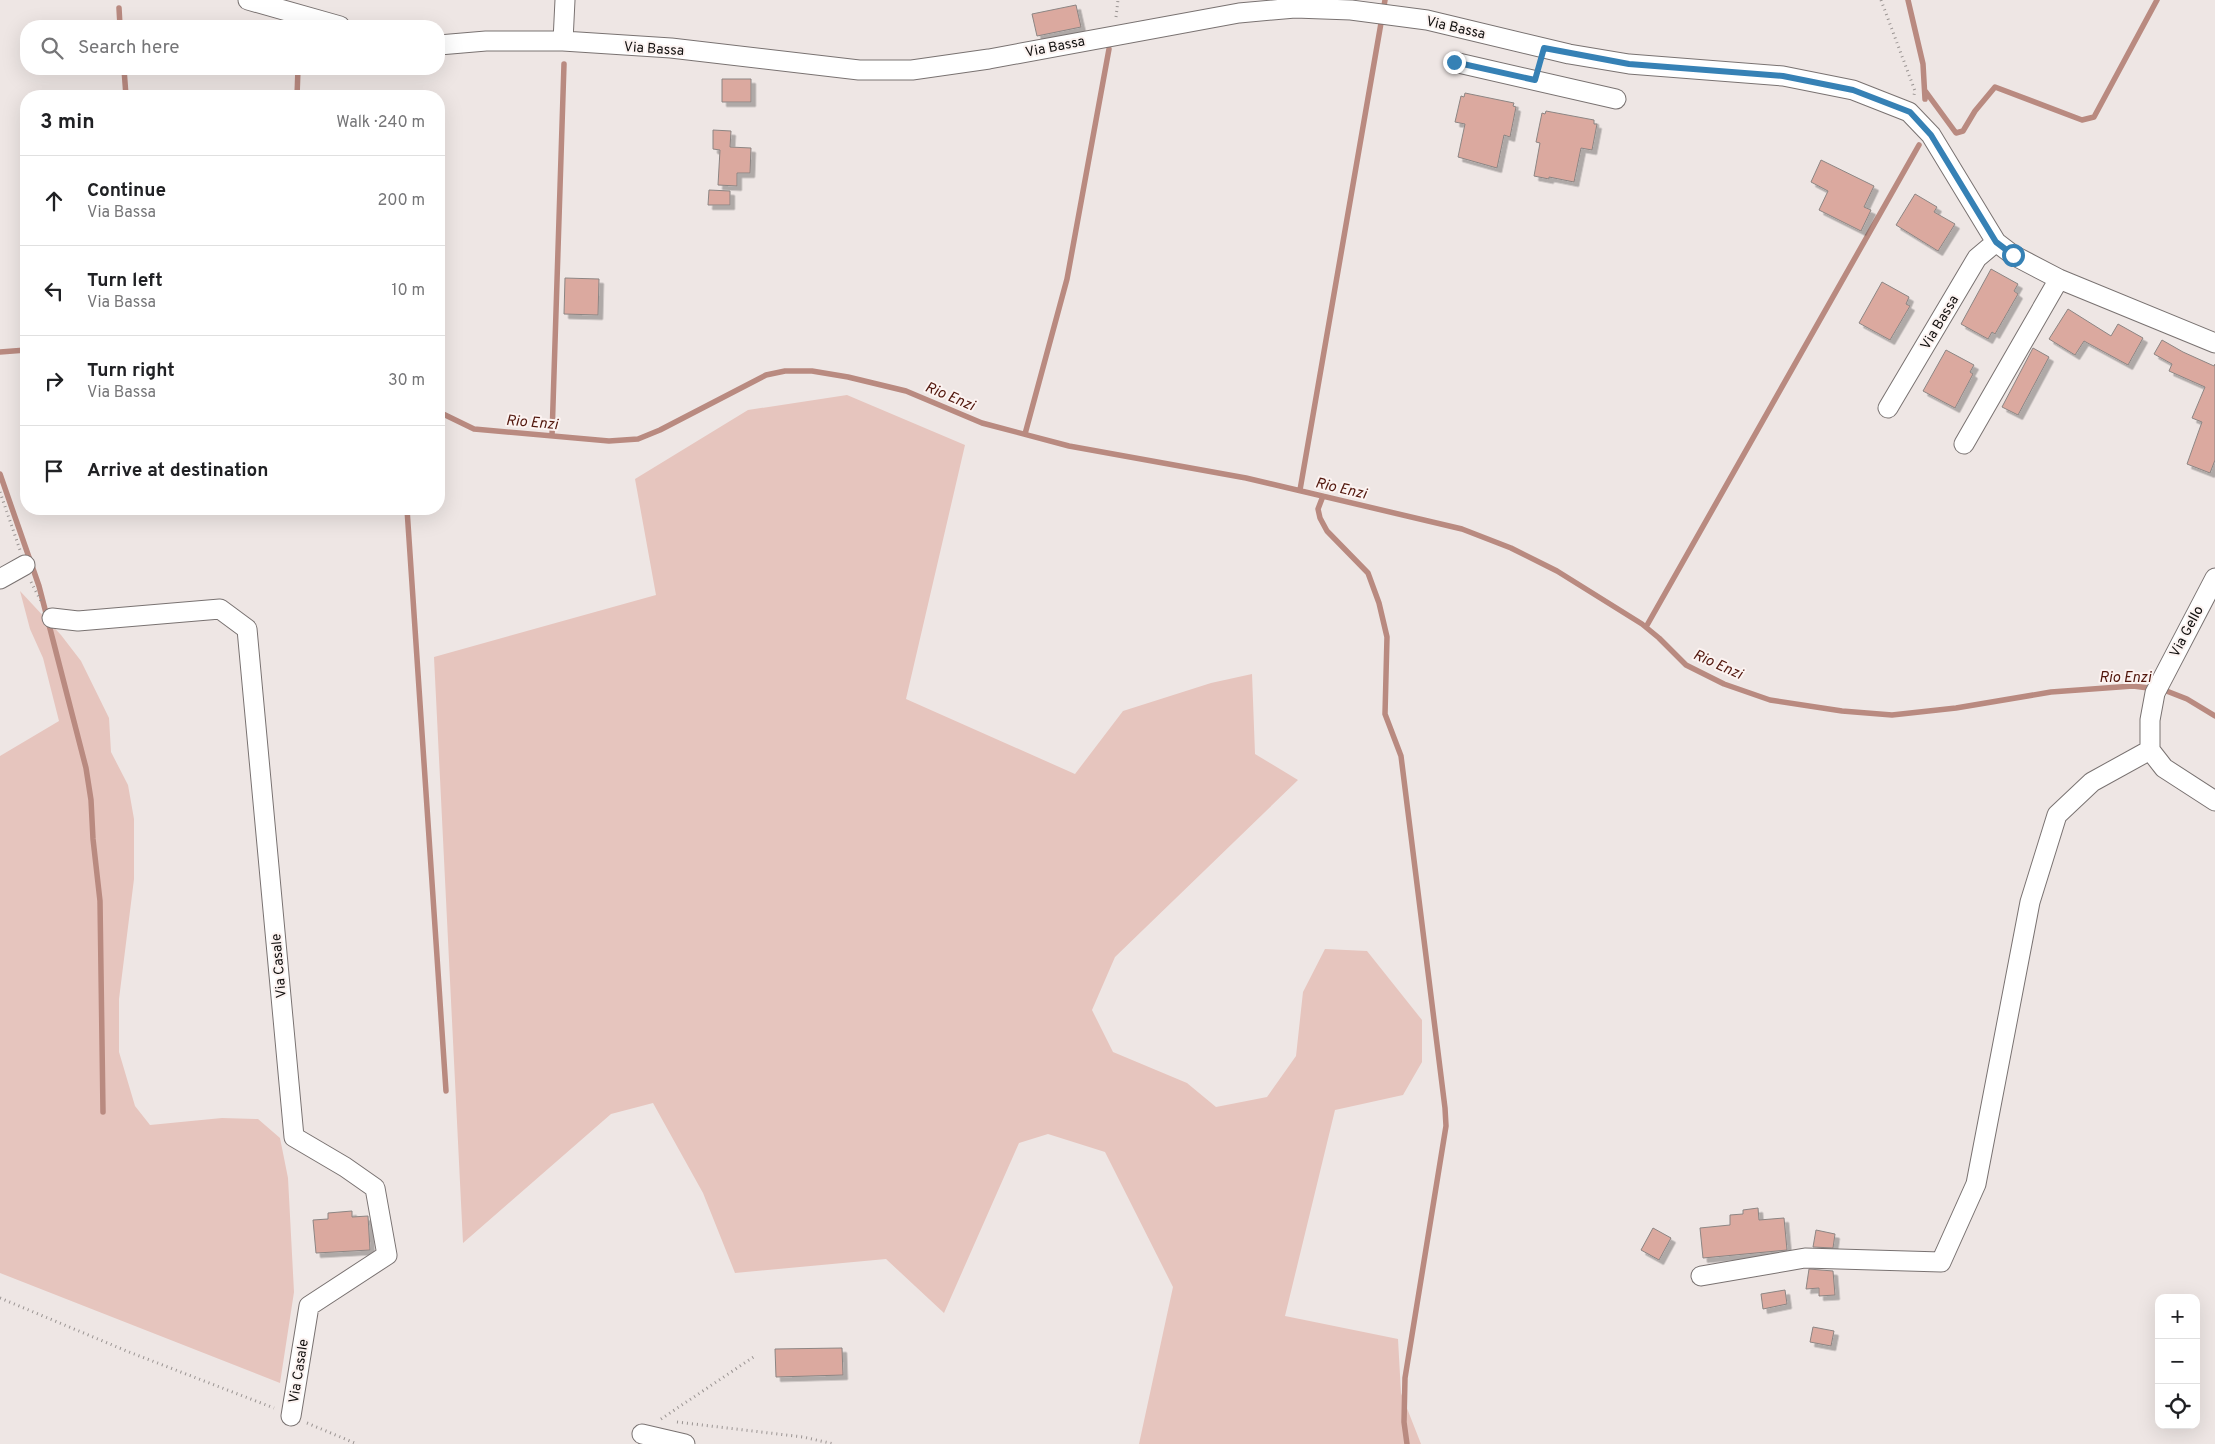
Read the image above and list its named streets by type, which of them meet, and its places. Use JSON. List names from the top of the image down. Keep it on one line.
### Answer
{"streets":{"street":["Via Bassa","Via Gello","Via Casale"]},"water":["Rio Enzi"],"page":{"search":"Search here","heading":["3 min","Walk · 240 m"],"list":[["Continue","Via Bassa","200 m"],["Turn left","Via Bassa","10 m"],["Turn right","Via Bassa","30 m"],"Arrive at destination"],"map_buttons":["+","−"]}}
